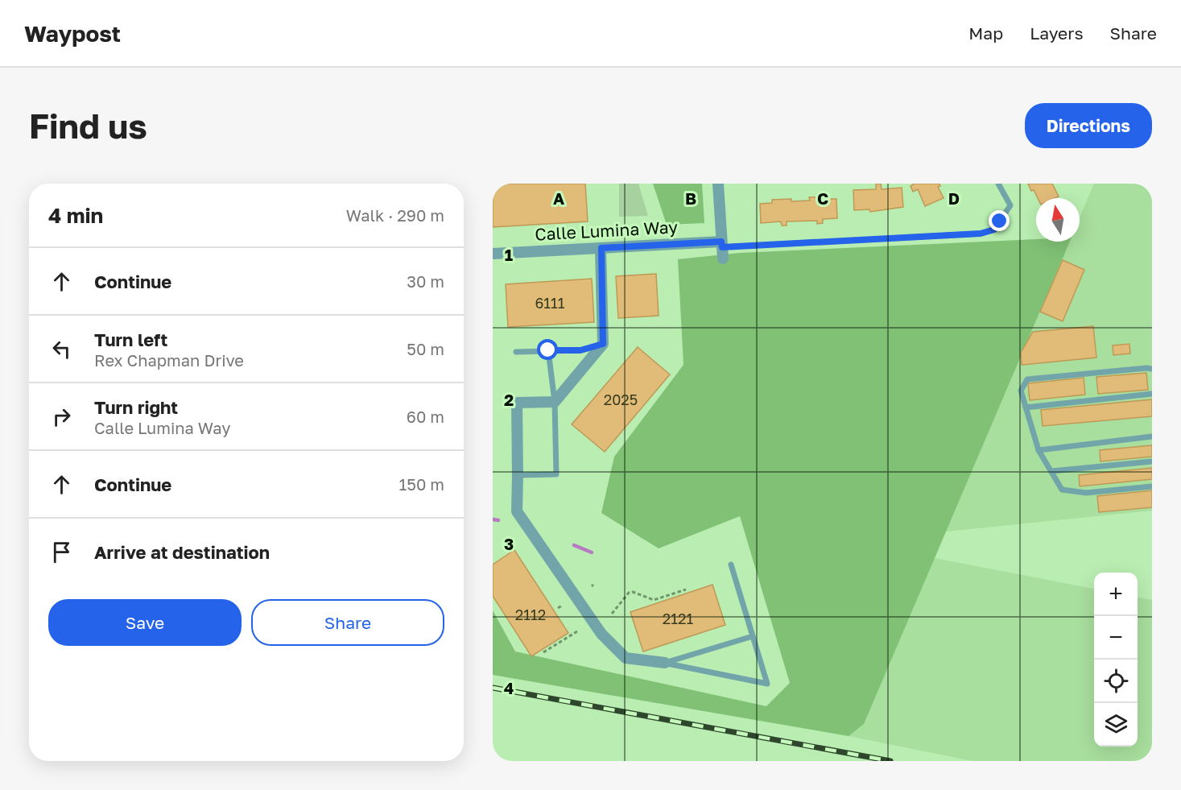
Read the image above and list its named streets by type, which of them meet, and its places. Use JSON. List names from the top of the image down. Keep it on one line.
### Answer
{"streets":{"street":["Calle Lumina Way"]},"house_numbers":["6111","2025","2112","2121"],"north":"top","page":{"header":"Waypost","nav":["Map","Layers","Share"],"buttons":["Directions",["Save","Share"]],"title":"Find us","heading":["4 min","Walk · 290 m"],"list":[["Continue","30 m"],["Turn left","Rex Chapman Drive","50 m"],["Turn right","Calle Lumina Way","60 m"],["Continue","150 m"],"Arrive at destination"],"map_buttons":["+","−"]},"grid":{"columns":["A","B","C","D"],"rows":["1","2","3","4"]}}
